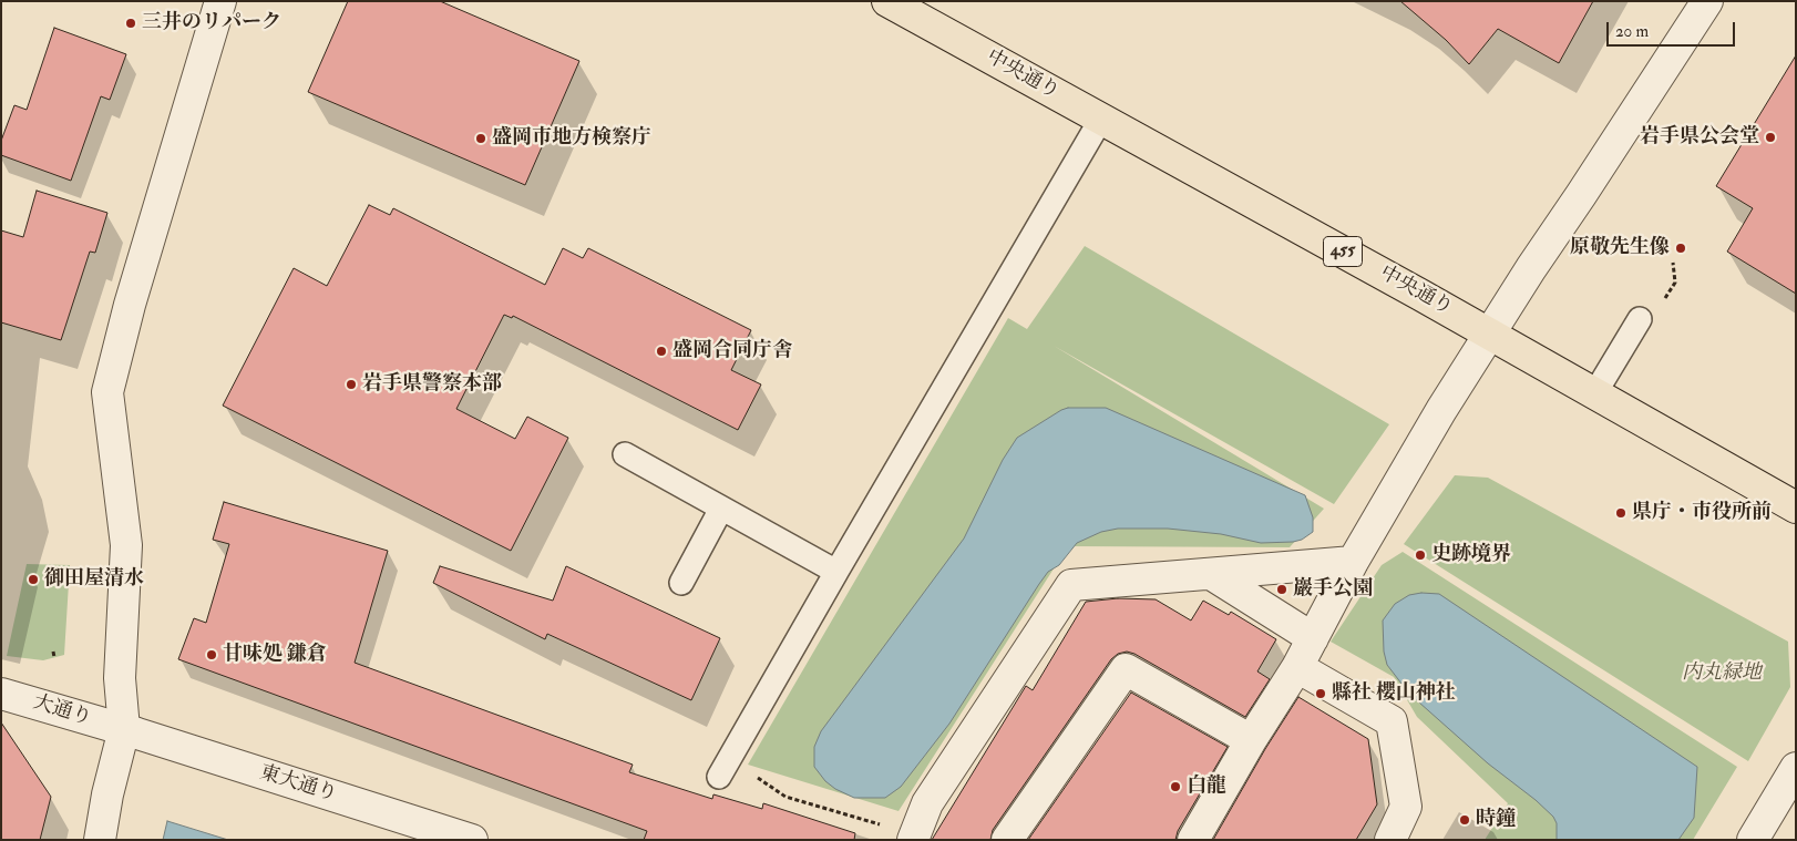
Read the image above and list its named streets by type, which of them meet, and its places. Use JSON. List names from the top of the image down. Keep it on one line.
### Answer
{"streets":{"highway":["中央通り","455"],"street":["大通り","東大通り"]},"crossings":[["大通り","東大通り"]],"parks":["内丸緑地"],"places":["三井のリパーク","岩手県公会堂","盛岡市地方検察庁","原敬先生像","盛岡合同庁舎","岩手県警察本部","県庁・市役所前","史跡境界","御田屋清水","巖手公園","甘味処 鎌倉","縣社 櫻山神社","白龍","時鐘"],"scale_bar":"20 m"}
